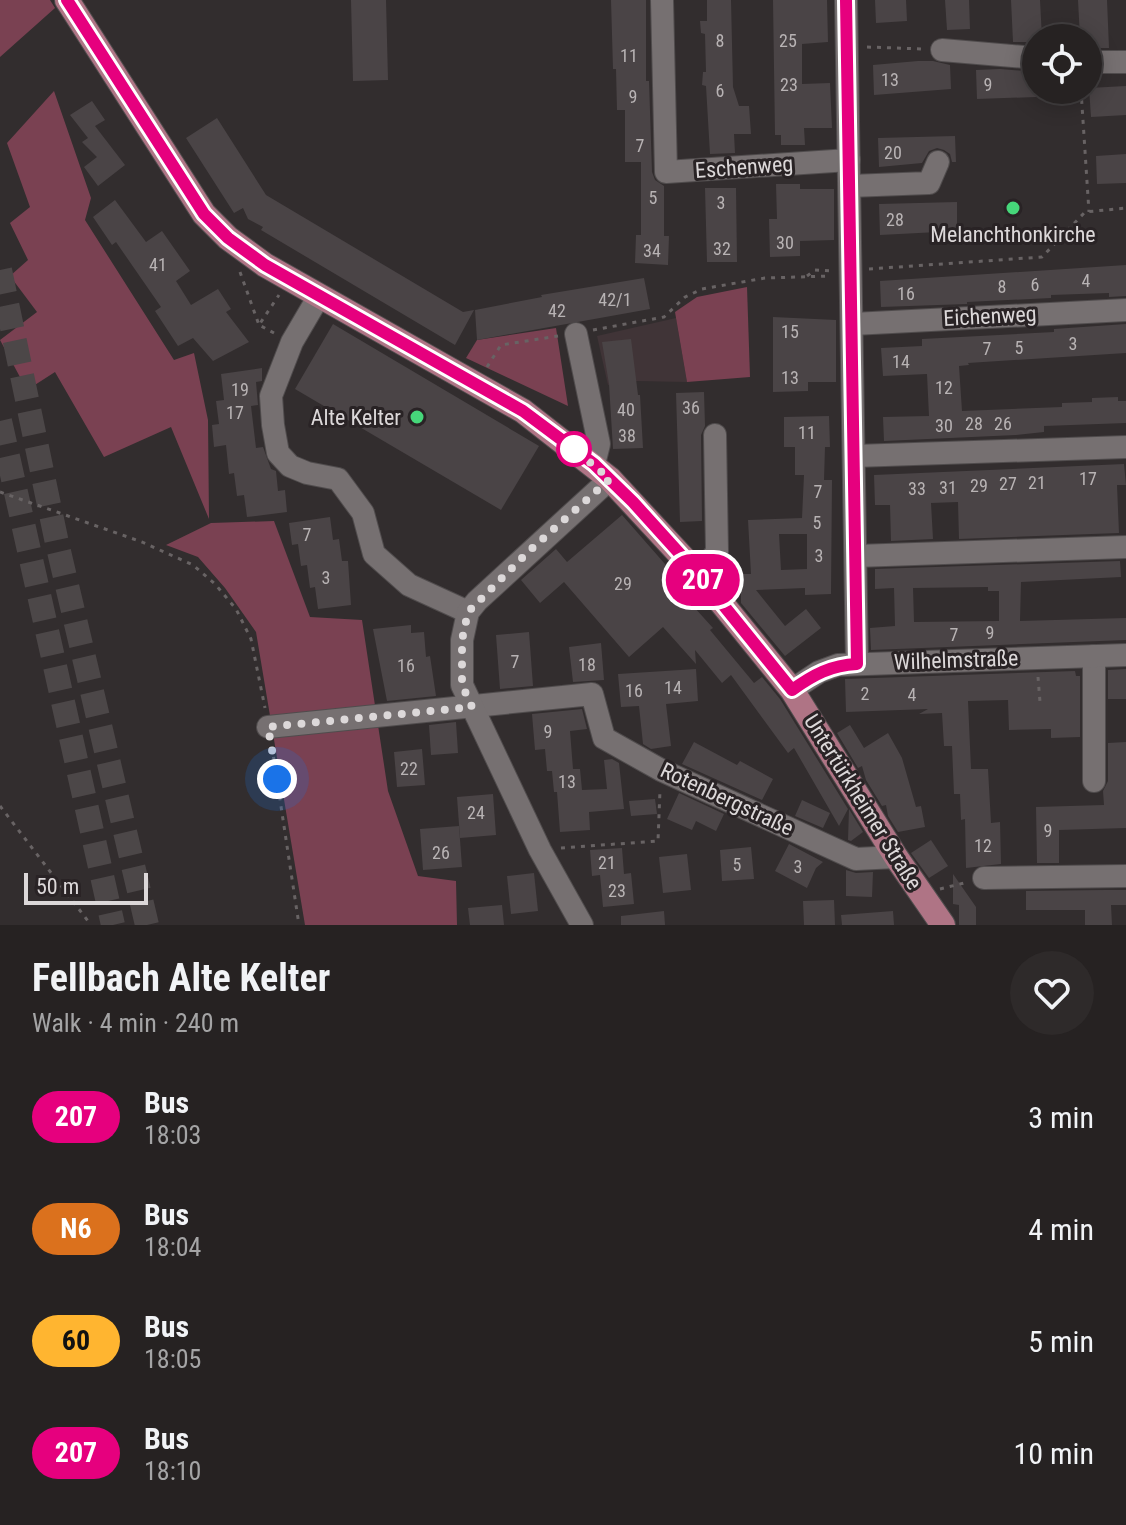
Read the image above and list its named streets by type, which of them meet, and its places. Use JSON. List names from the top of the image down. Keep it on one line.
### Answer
{"streets":{"main road":["Untertürkheimer Straße"],"street":["Eschenweg","Eichenweg","Wilhelmstraße","Rotenbergstraße"]},"crossings":[["Wilhelmstraße","Untertürkheimer Straße"],["Rotenbergstraße","Untertürkheimer Straße"]],"places":["Melanchthonkirche","Alte Kelter"],"lines":["bus line 207"],"house_numbers":["8","25","11","13","23","9","6","9","7","20","5","3","28","30","32","34","41","4","6","8","16","42/1","42","15","3","5","7","14","13","12","19","36","40","17","28","26","30","11","38","17","21","27","29","31","33","7","5","7","3","3","29","9","7","7","18","16","14","16","2","4","9","22","13","24","9","12","26","21","5","3","23"],"scale_bar":"50 m","page":{"on_map":"207","scale":"50 m","heading":["Fellbach Alte Kelter","Walk · 4 min · 240 m"],"list":[{"mark":"207","name":"Bus","note":"18:03","value":"3 min"},{"mark":"N6","name":"Bus","note":"18:04","value":"4 min"},{"mark":"60","name":"Bus","note":"18:05","value":"5 min"},{"mark":"207","name":"Bus","note":"18:10","value":"10 min"}]}}
